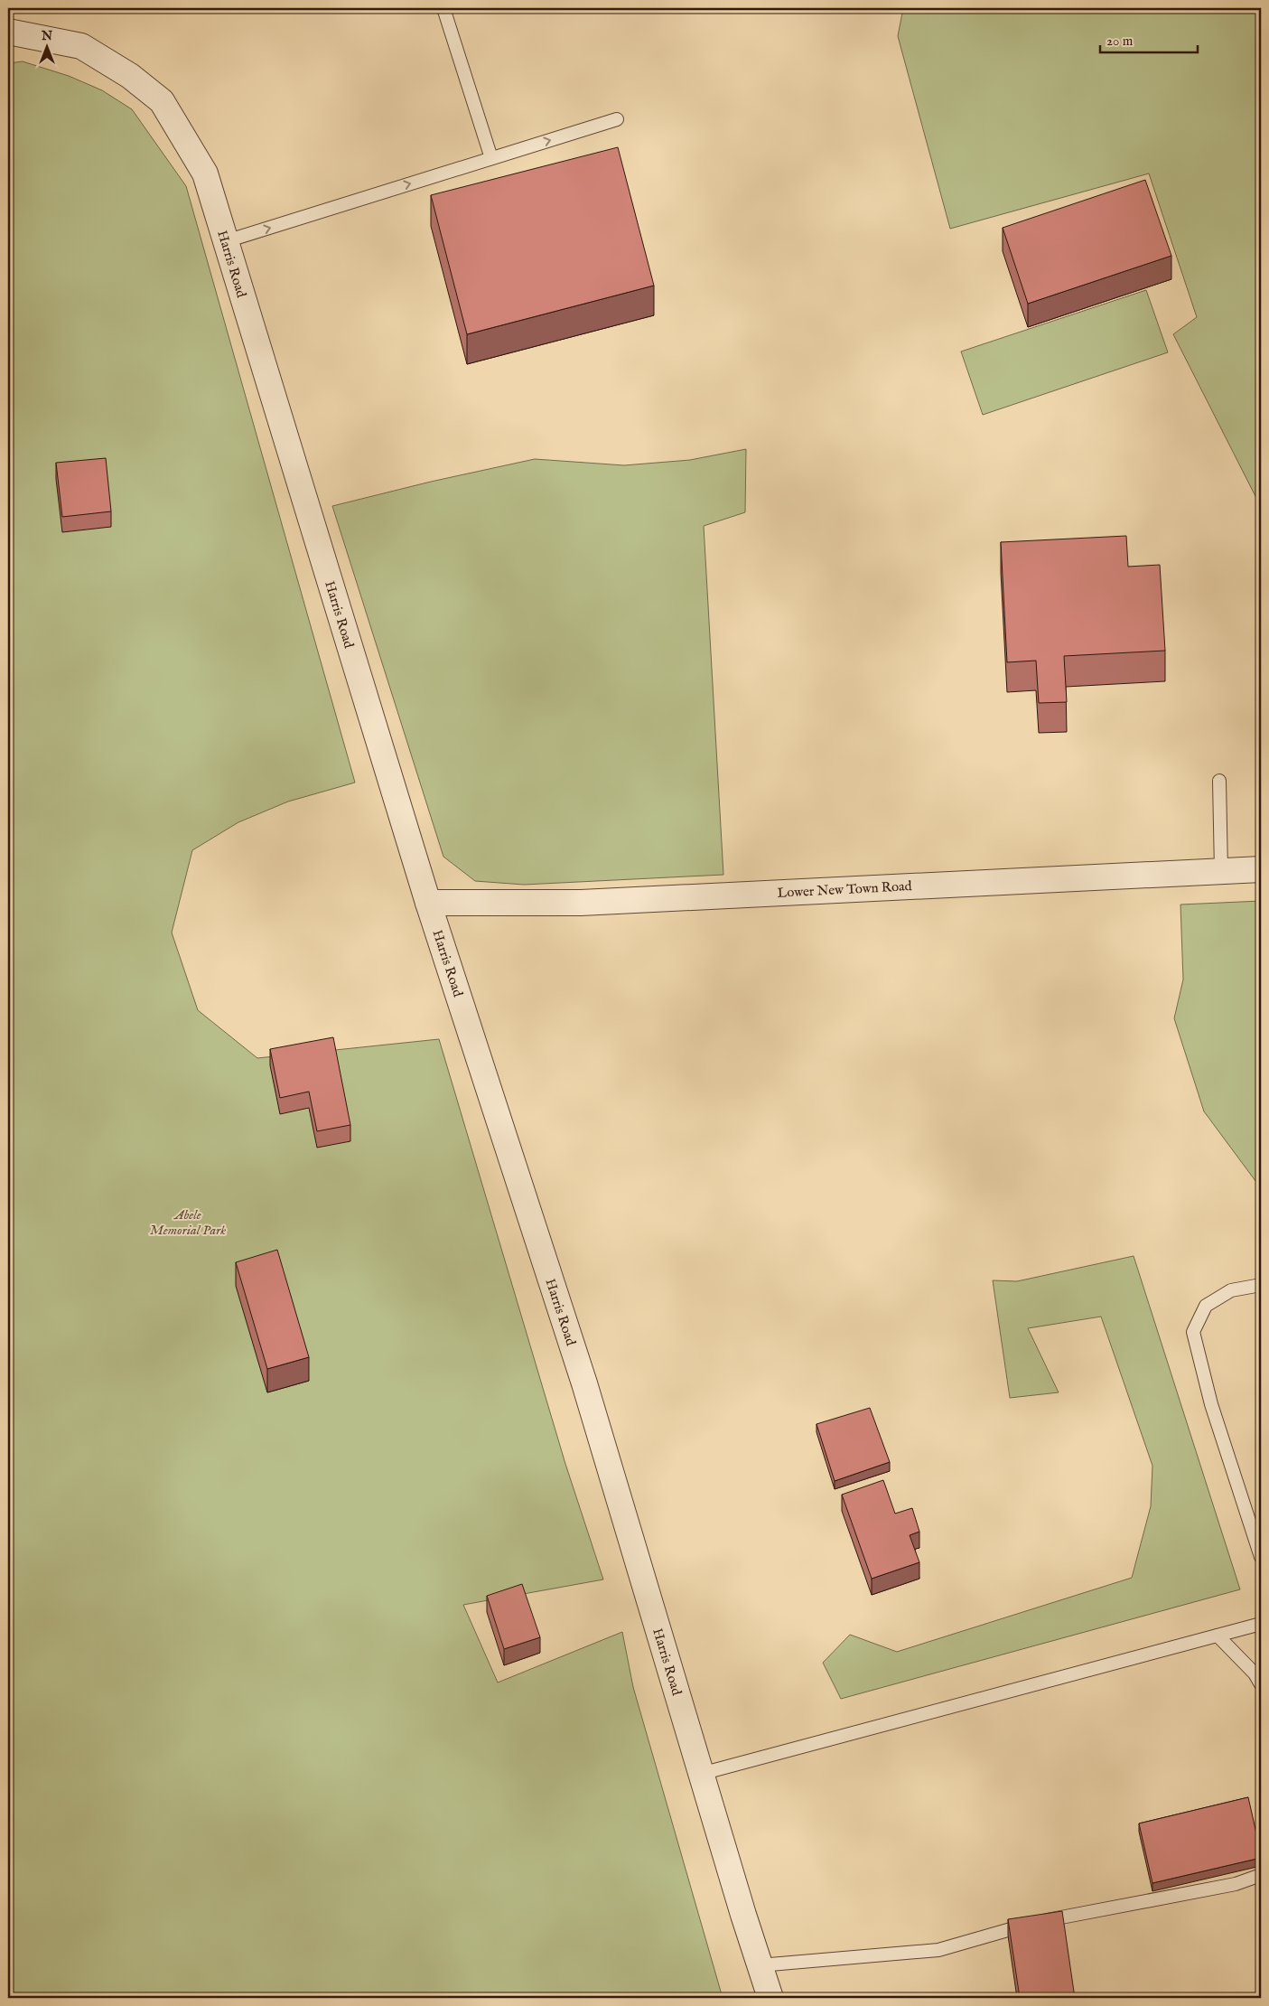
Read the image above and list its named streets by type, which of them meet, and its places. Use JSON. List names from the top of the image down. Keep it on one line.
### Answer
{"streets":{"street":["Harris Road","Lower New Town Road"]},"crossings":[["Harris Road","Lower New Town Road"]],"parks":["Abele Memorial Park"],"scale_bar":"20 m","north":"top"}
